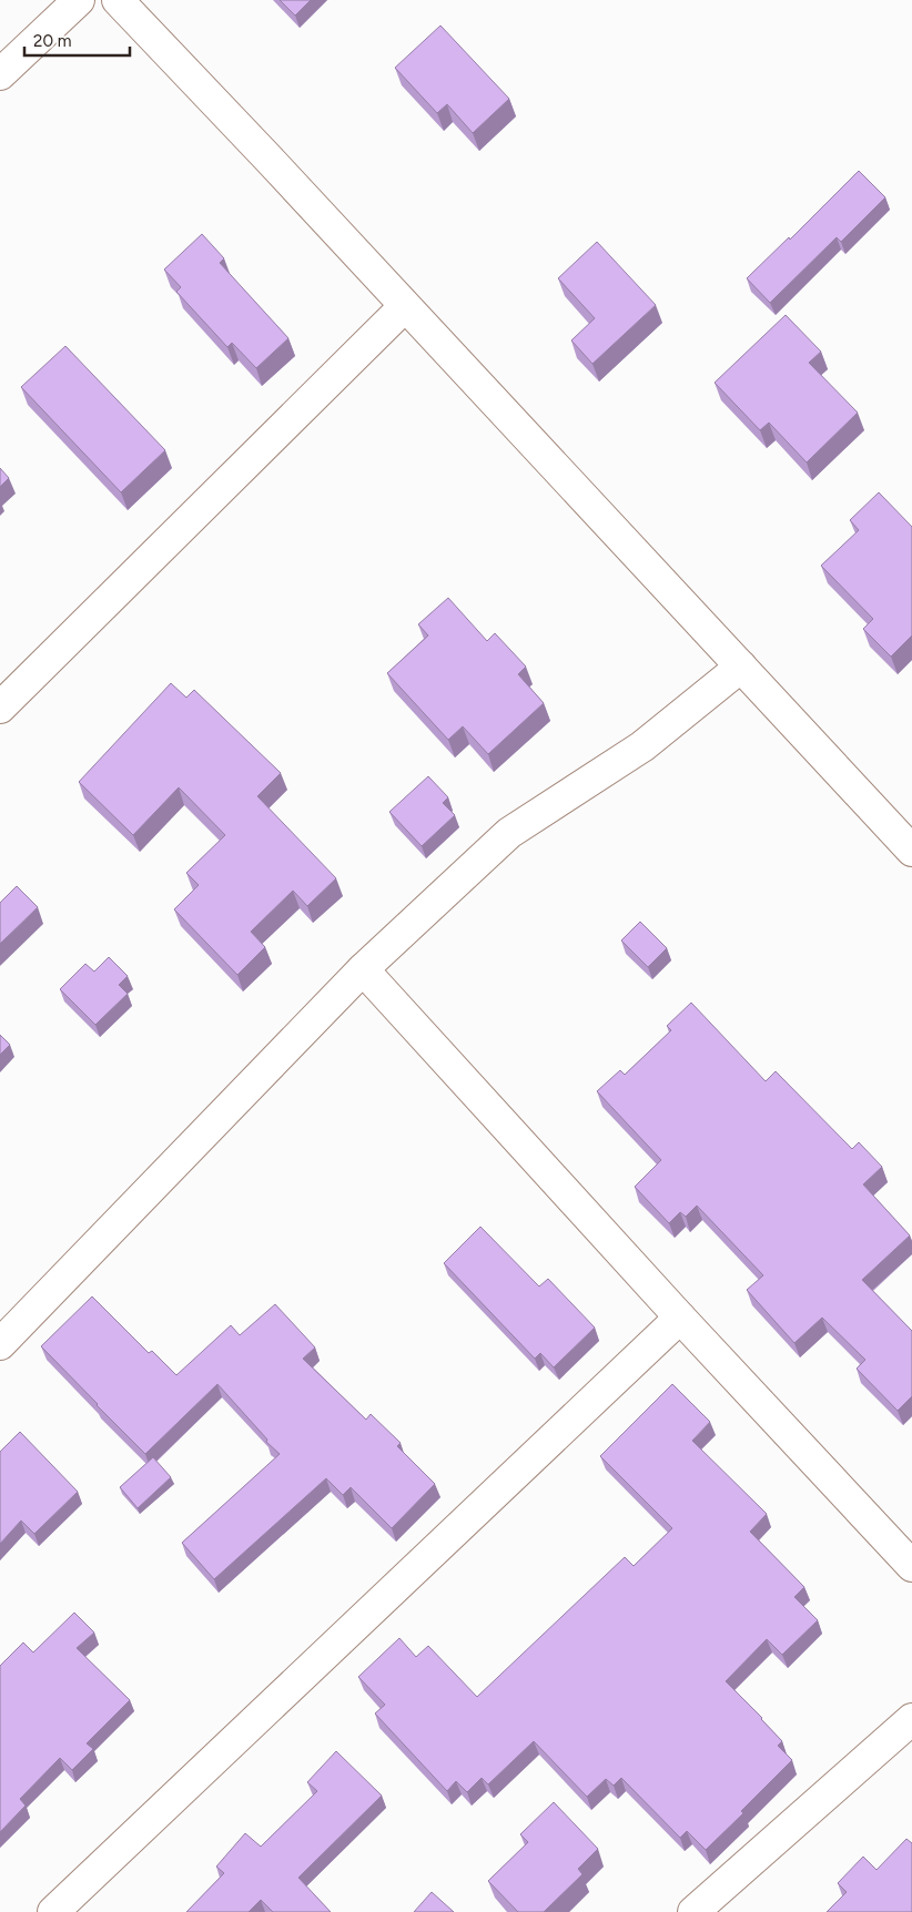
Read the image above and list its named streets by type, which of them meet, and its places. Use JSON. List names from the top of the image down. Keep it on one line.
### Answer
{"scale_bar":"20 m"}
